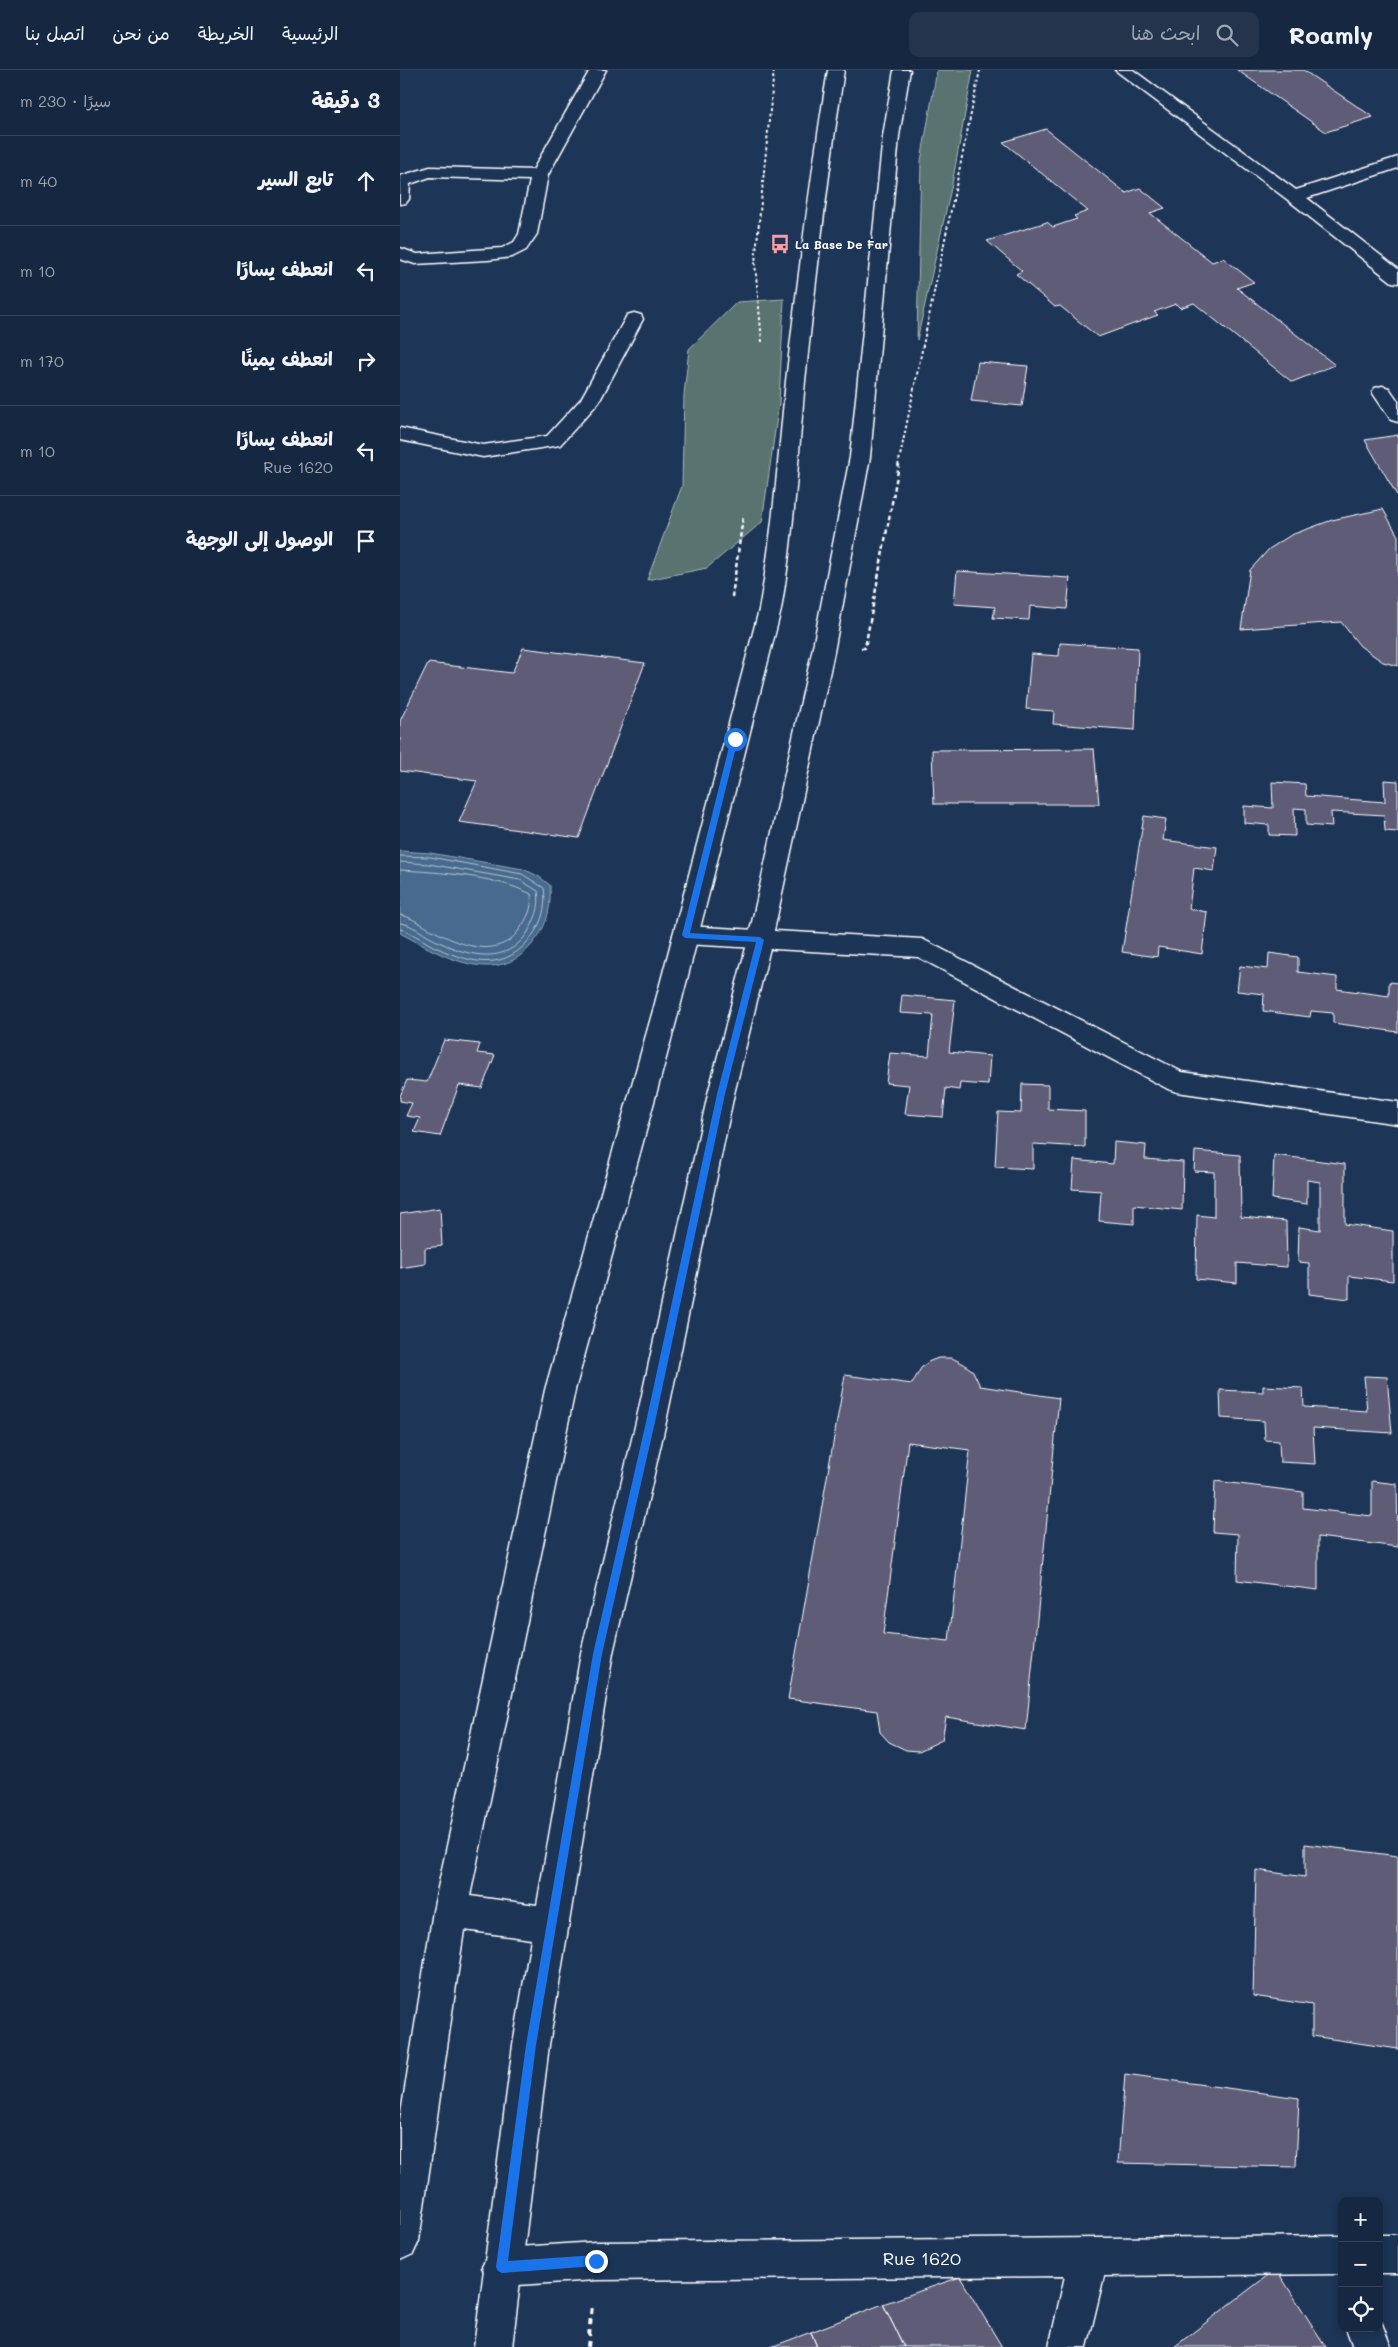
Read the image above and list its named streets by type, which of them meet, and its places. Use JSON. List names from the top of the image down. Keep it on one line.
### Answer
{"streets":{"main road":["Rue 1620"]},"places":{"bus stop":["La Base De Far"]},"page":{"header":"Roamly","search":"ابحث هنا","nav":["الرئيسية","الخريطة","من نحن","اتصل بنا"],"heading":["3 دقيقة","سيرًا · 230 m"],"list":[["تابع السير","40 m"],["انعطف يسارًا","10 m"],["انعطف يمينًا","170 m"],["انعطف يسارًا","Rue 1620","10 m"],"الوصول إلى الوجهة"],"map_buttons":["+","−"]}}
